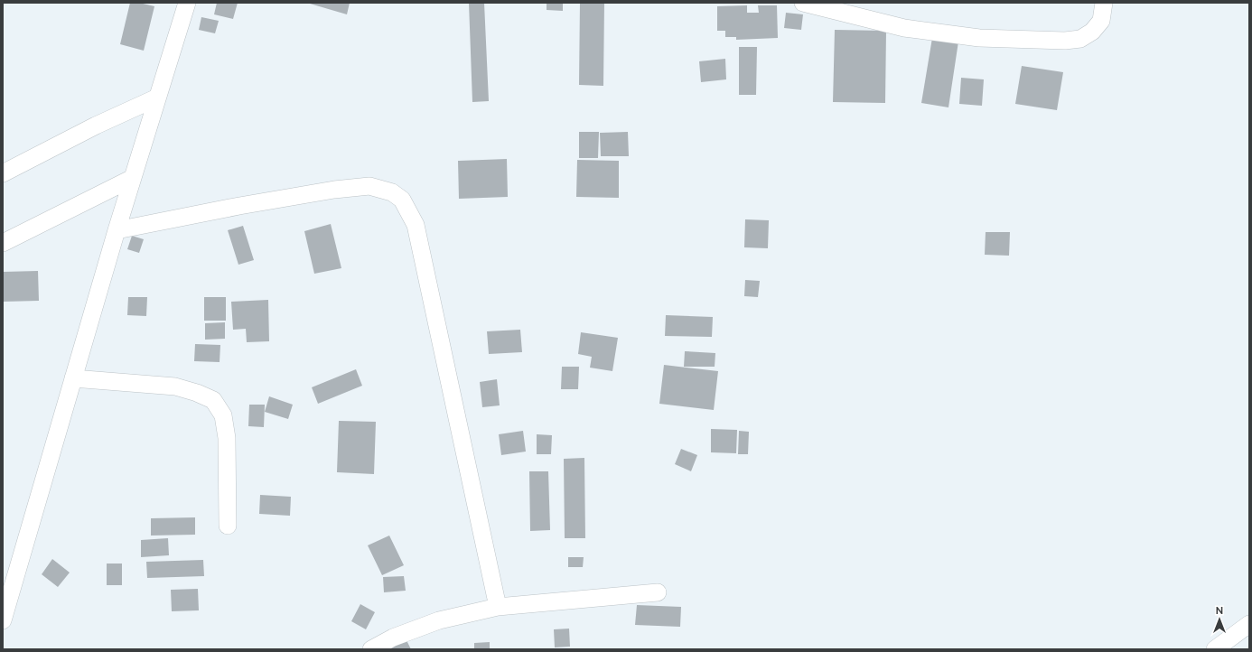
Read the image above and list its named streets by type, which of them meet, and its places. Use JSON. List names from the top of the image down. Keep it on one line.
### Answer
{"north":"top"}
